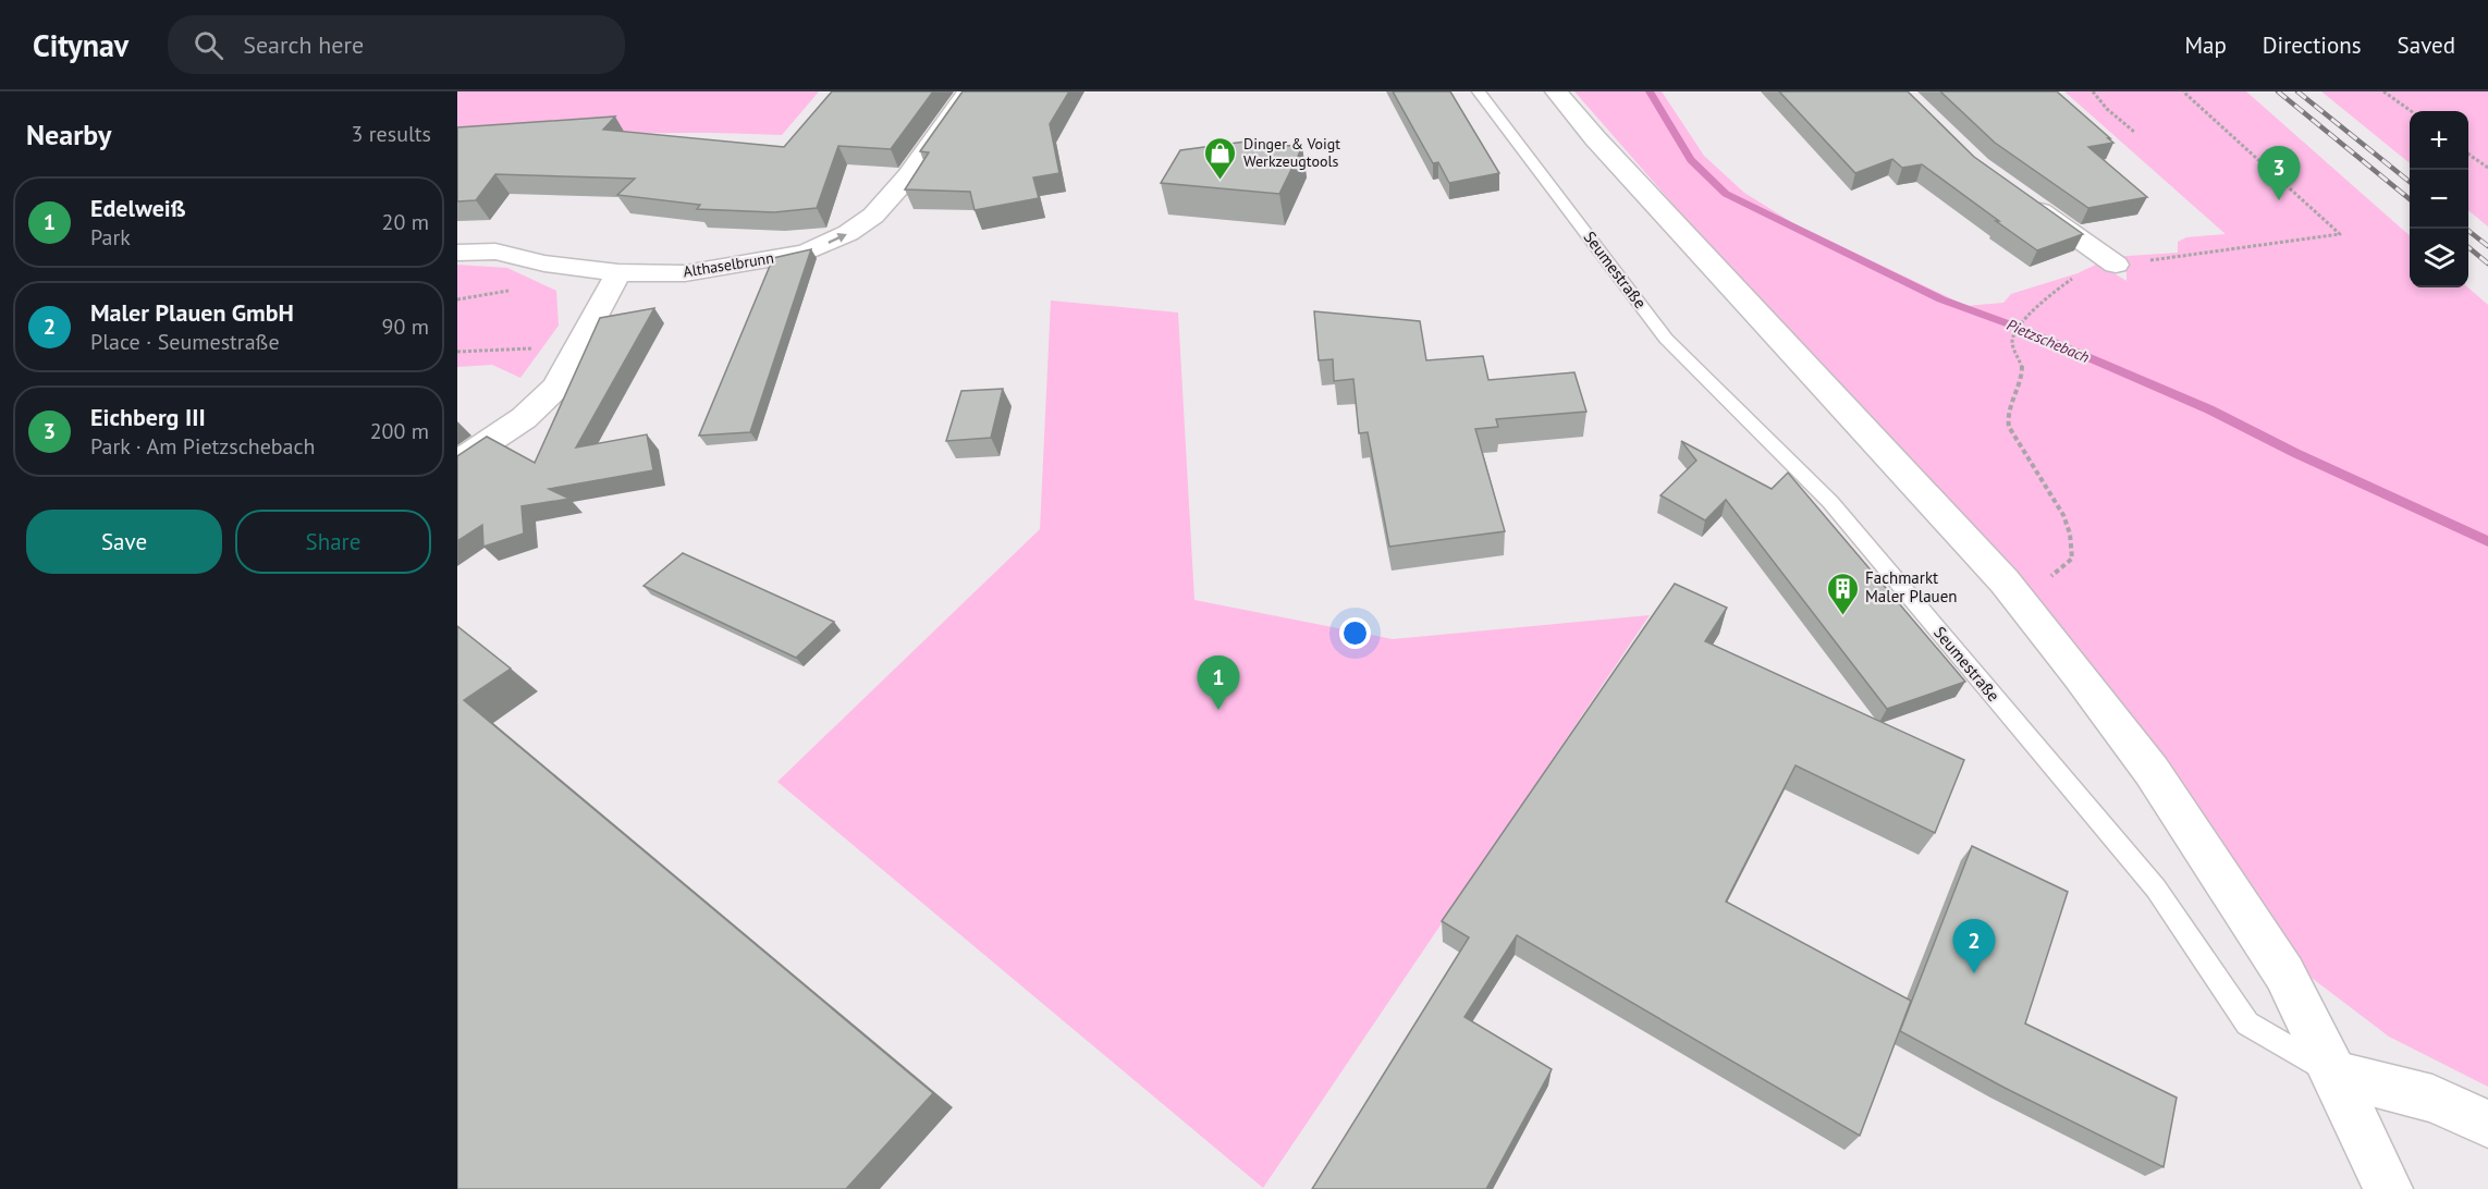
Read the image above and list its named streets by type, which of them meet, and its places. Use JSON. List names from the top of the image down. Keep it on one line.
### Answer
{"streets":{"street":["Althaselbrunn"],"lane":["Seumestraße"]},"one_way":["Althaselbrunn"],"water":["Pietzschebach"],"places":{"shop":["Dinger & Voigt Werkzeugtools"],"building":["Fachmarkt Maler Plauen"]},"page":{"header":"Citynav","search":"Search here","nav":["Map","Directions","Saved"],"heading":["Nearby","3 results"],"map_buttons":["+","−"],"pins":["3","1","2"],"list":[{"mark":"1","name":"Edelweiß","note":"Park","value":"20 m"},{"mark":"2","name":"Maler Plauen GmbH","note":"Place · Seumestraße","value":"90 m"},{"mark":"3","name":"Eichberg III","note":"Park · Am Pietzschebach","value":"200 m"}],"buttons":["Save","Share"]}}
